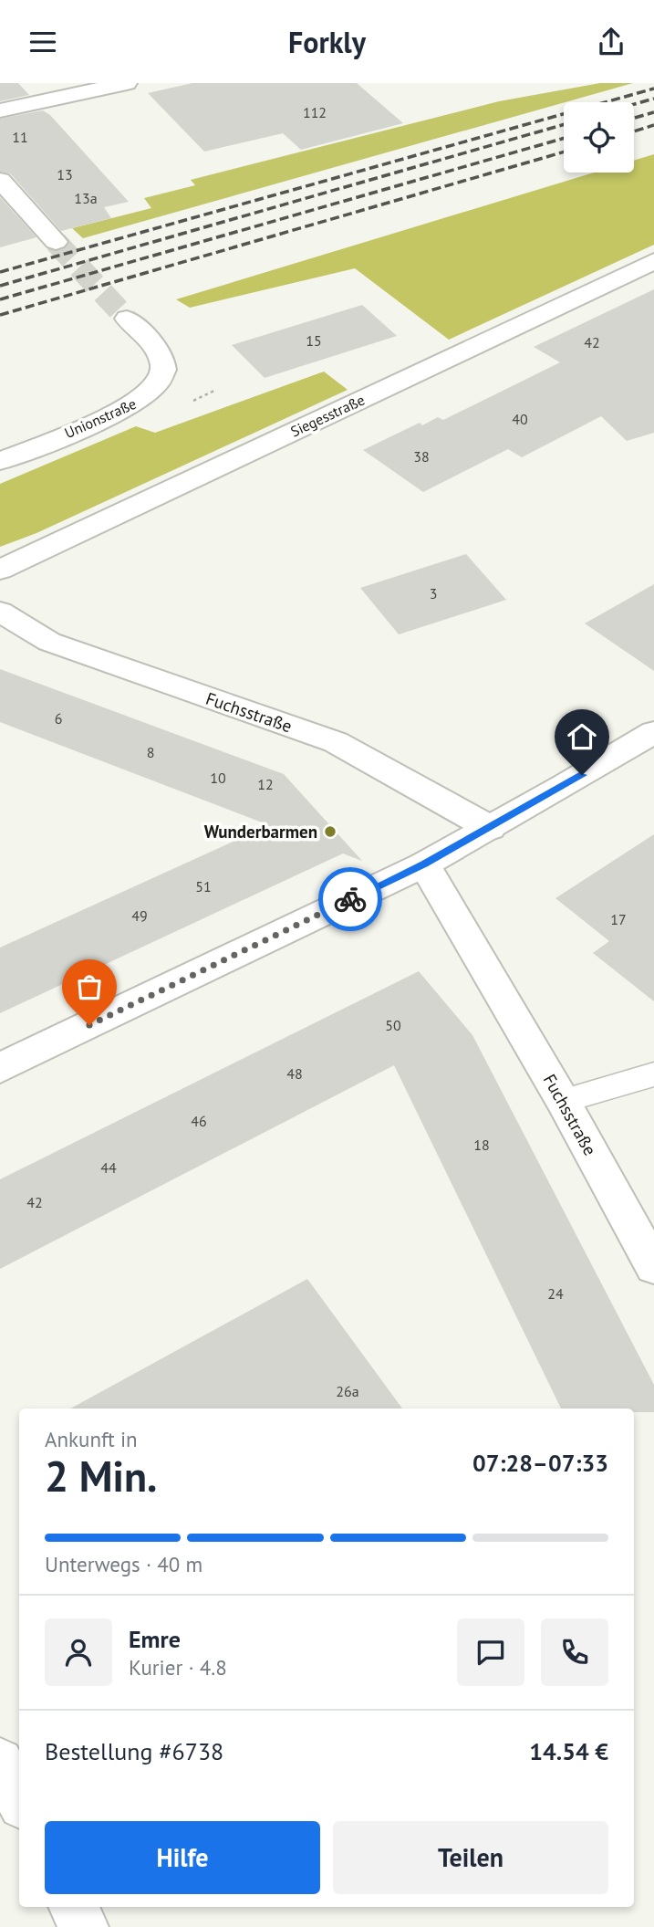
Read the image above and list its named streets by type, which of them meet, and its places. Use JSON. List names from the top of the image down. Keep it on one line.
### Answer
{"streets":{"street":["Siegesstraße","Unionstraße","Fuchsstraße"]},"places":["Wunderbarmen"],"house_numbers":["112","11","13","13a","15","42","40","38","3","6","8","10","12","51","49","17","50","48","46","18","44","42","24","26a"],"page":{"header":"Forkly","heading":["2 Min.","Ankunft in","07:28–07:33"],"panel":["Emre","Kurier · 4.8","Bestellung #6738","14.54 €"],"bar":"Unterwegs · 40 m","buttons":["Hilfe","Teilen"]}}
